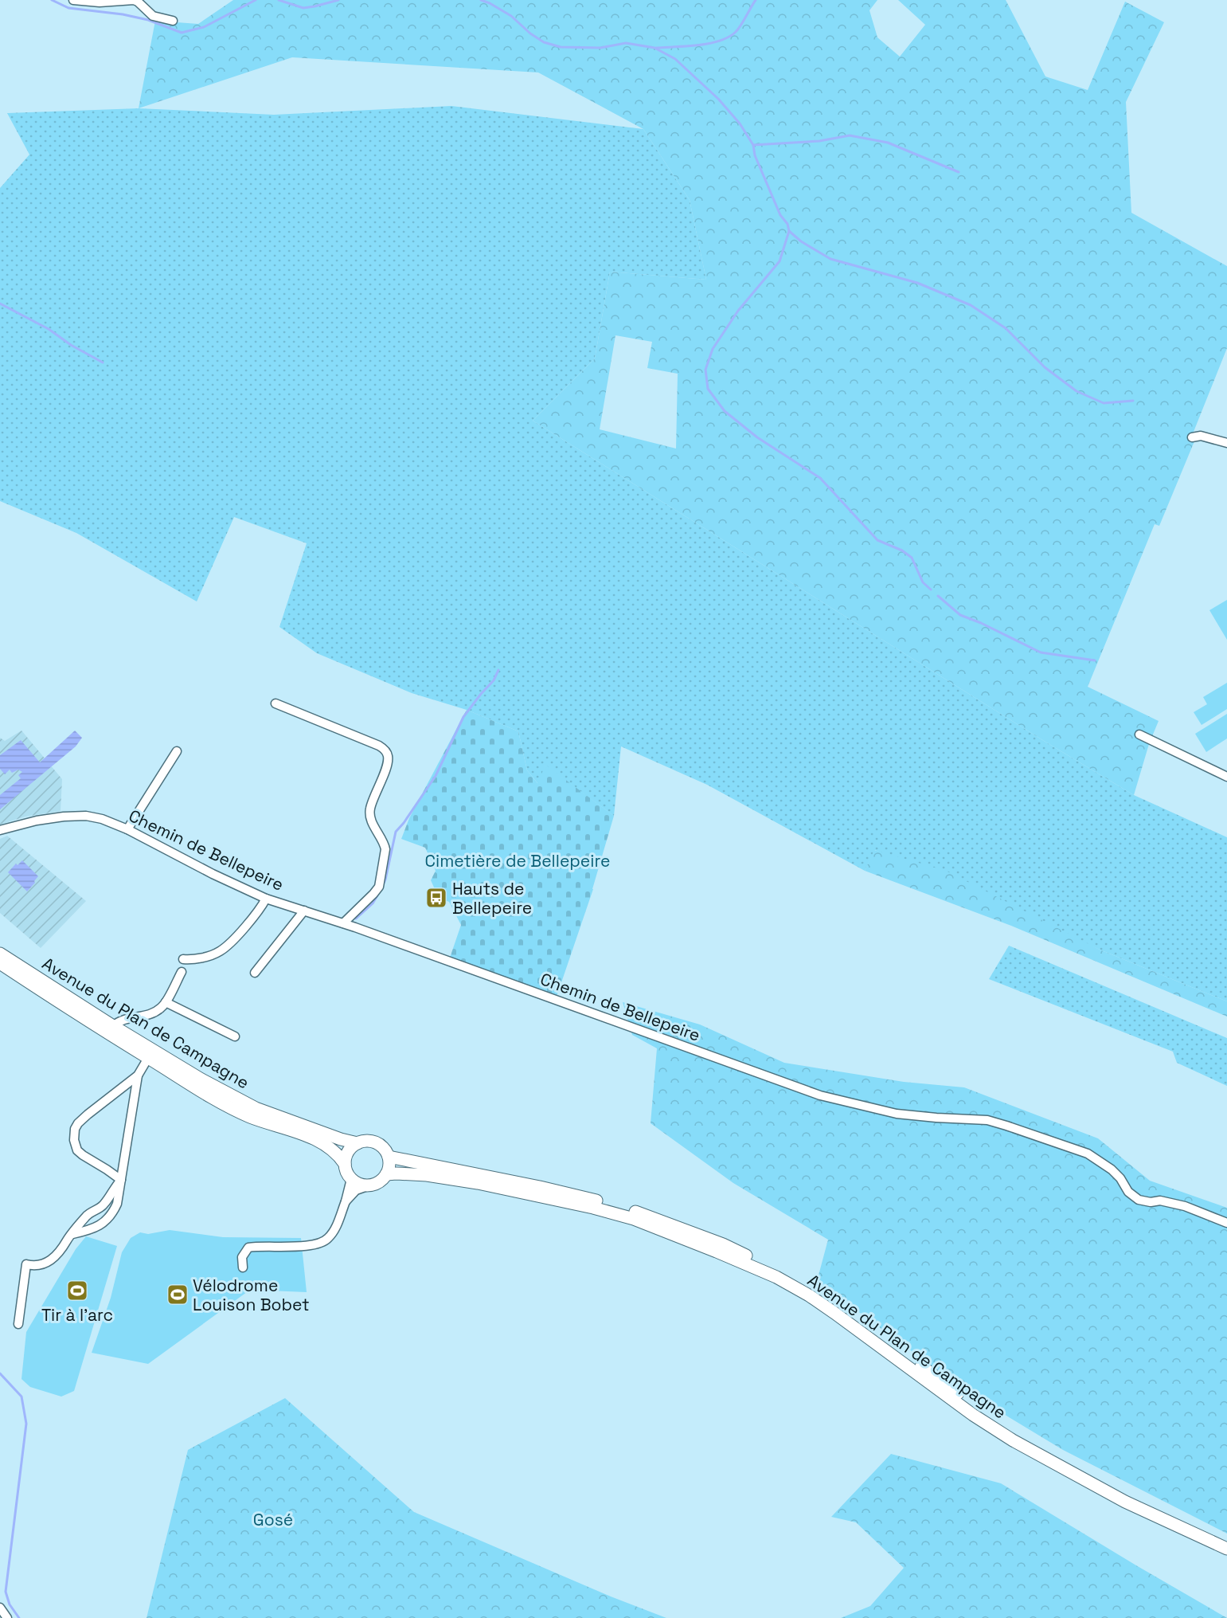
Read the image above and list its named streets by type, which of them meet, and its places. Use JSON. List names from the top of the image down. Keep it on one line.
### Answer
{"streets":{"main road":["Avenue du Plan de Campagne"],"street":["Chemin de Bellepeire"]},"parks":["Cimetière de Bellepeire","Gosé"],"places":{"bus stop":["Hauts de Bellepeire"],"sports":["Tir à l'arc","Vélodrome Louison Bobet"]}}
